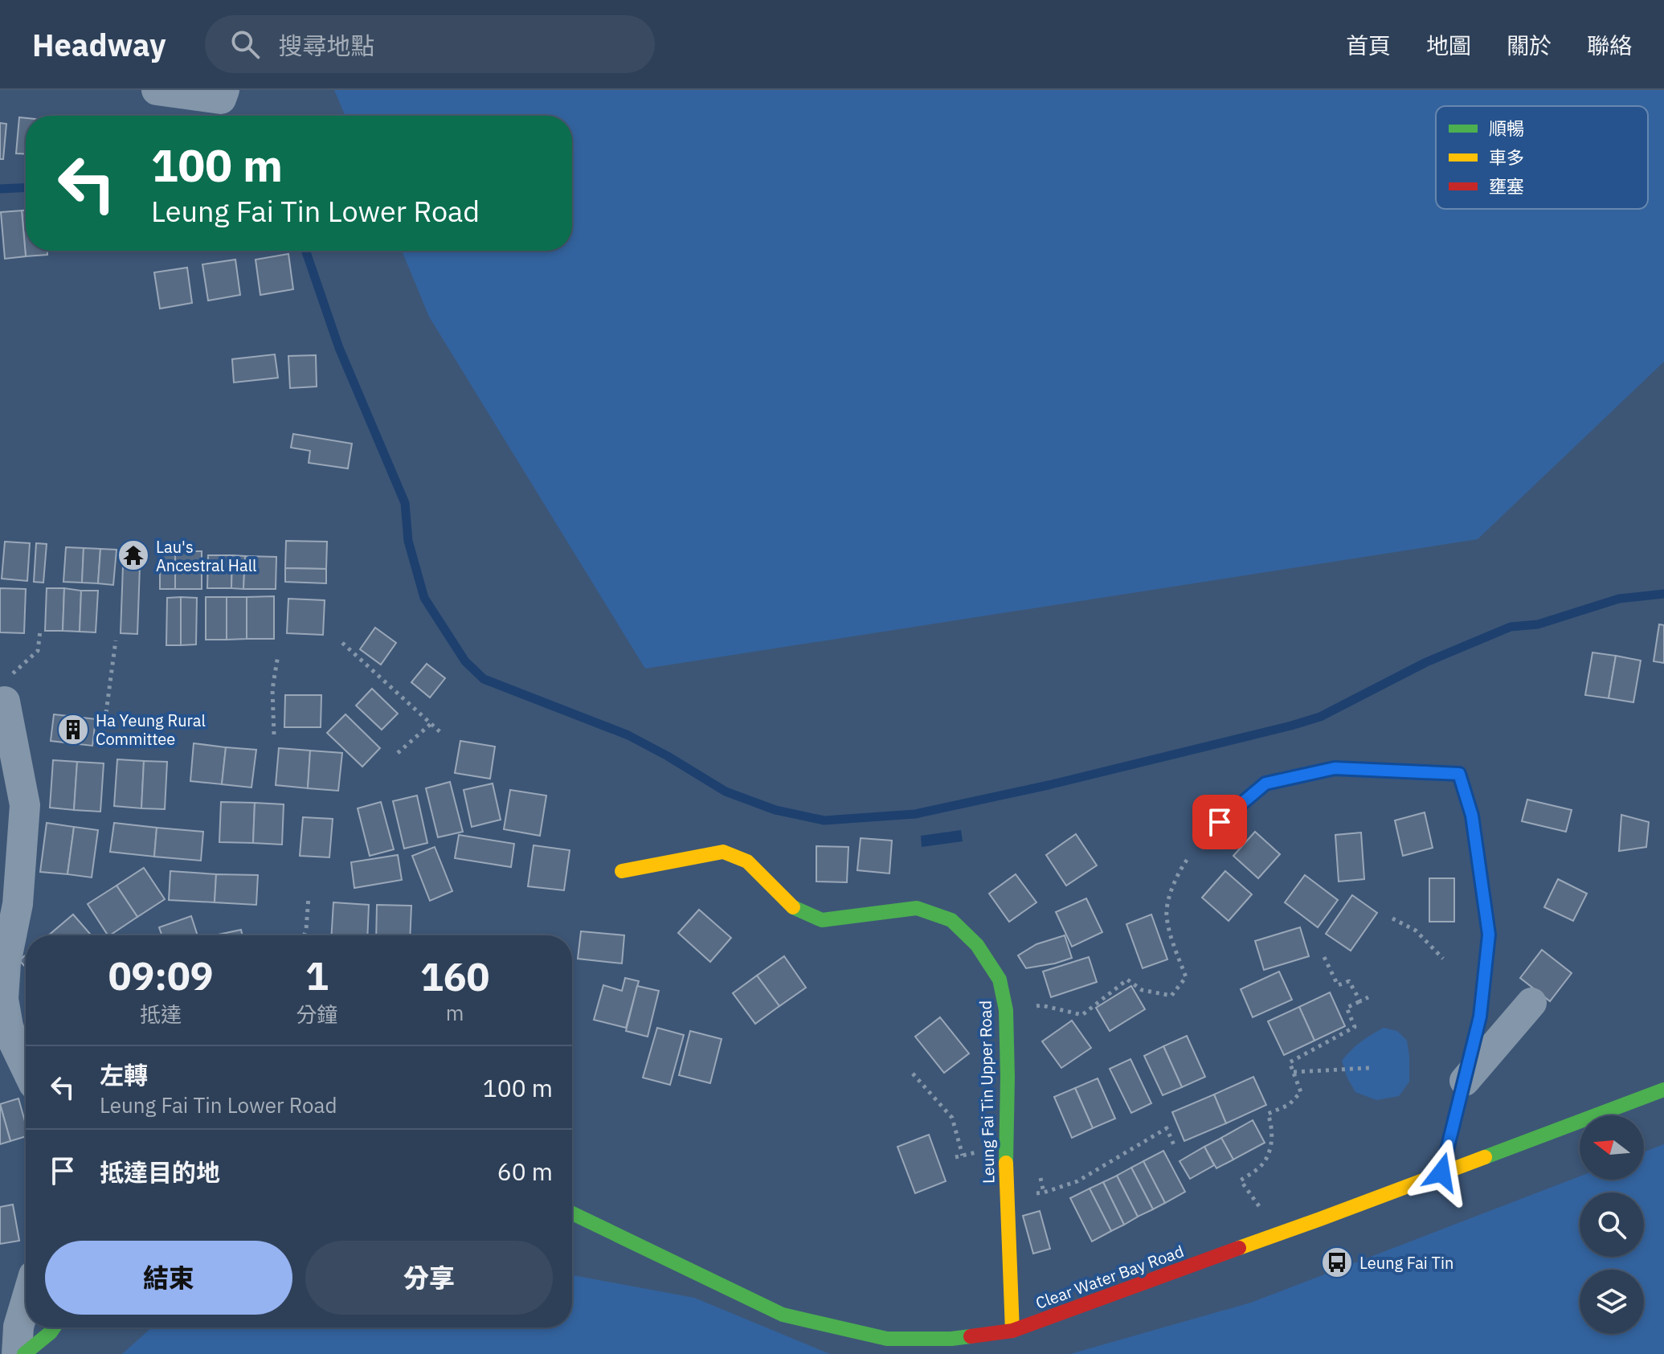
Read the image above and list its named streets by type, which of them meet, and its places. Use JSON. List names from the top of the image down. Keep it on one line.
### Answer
{"streets":{"street":["Leung Fai Tin Upper Road","Clear Water Bay Road"]},"crossings":[["Leung Fai Tin Upper Road","Clear Water Bay Road"]],"places":{"temple":["Lau's Ancestral Hall"],"building":["Ha Yeung Rural Committee"],"bus stop":["Leung Fai Tin"]},"legend":["順暢","車多","壅塞"],"north":"left","page":{"header":"Headway","search":"搜尋地點","nav":["首頁","地圖","關於","聯絡"],"turn":["100 m","Leung Fai Tin Lower Road"],"eta":["09:09","抵達","1","分鐘","160","m"],"list":[{"name":"左轉","note":"Leung Fai Tin Lower Road","value":"100 m"},{"name":"抵達目的地","value":"60 m"}],"buttons":["結束","分享"]}}
